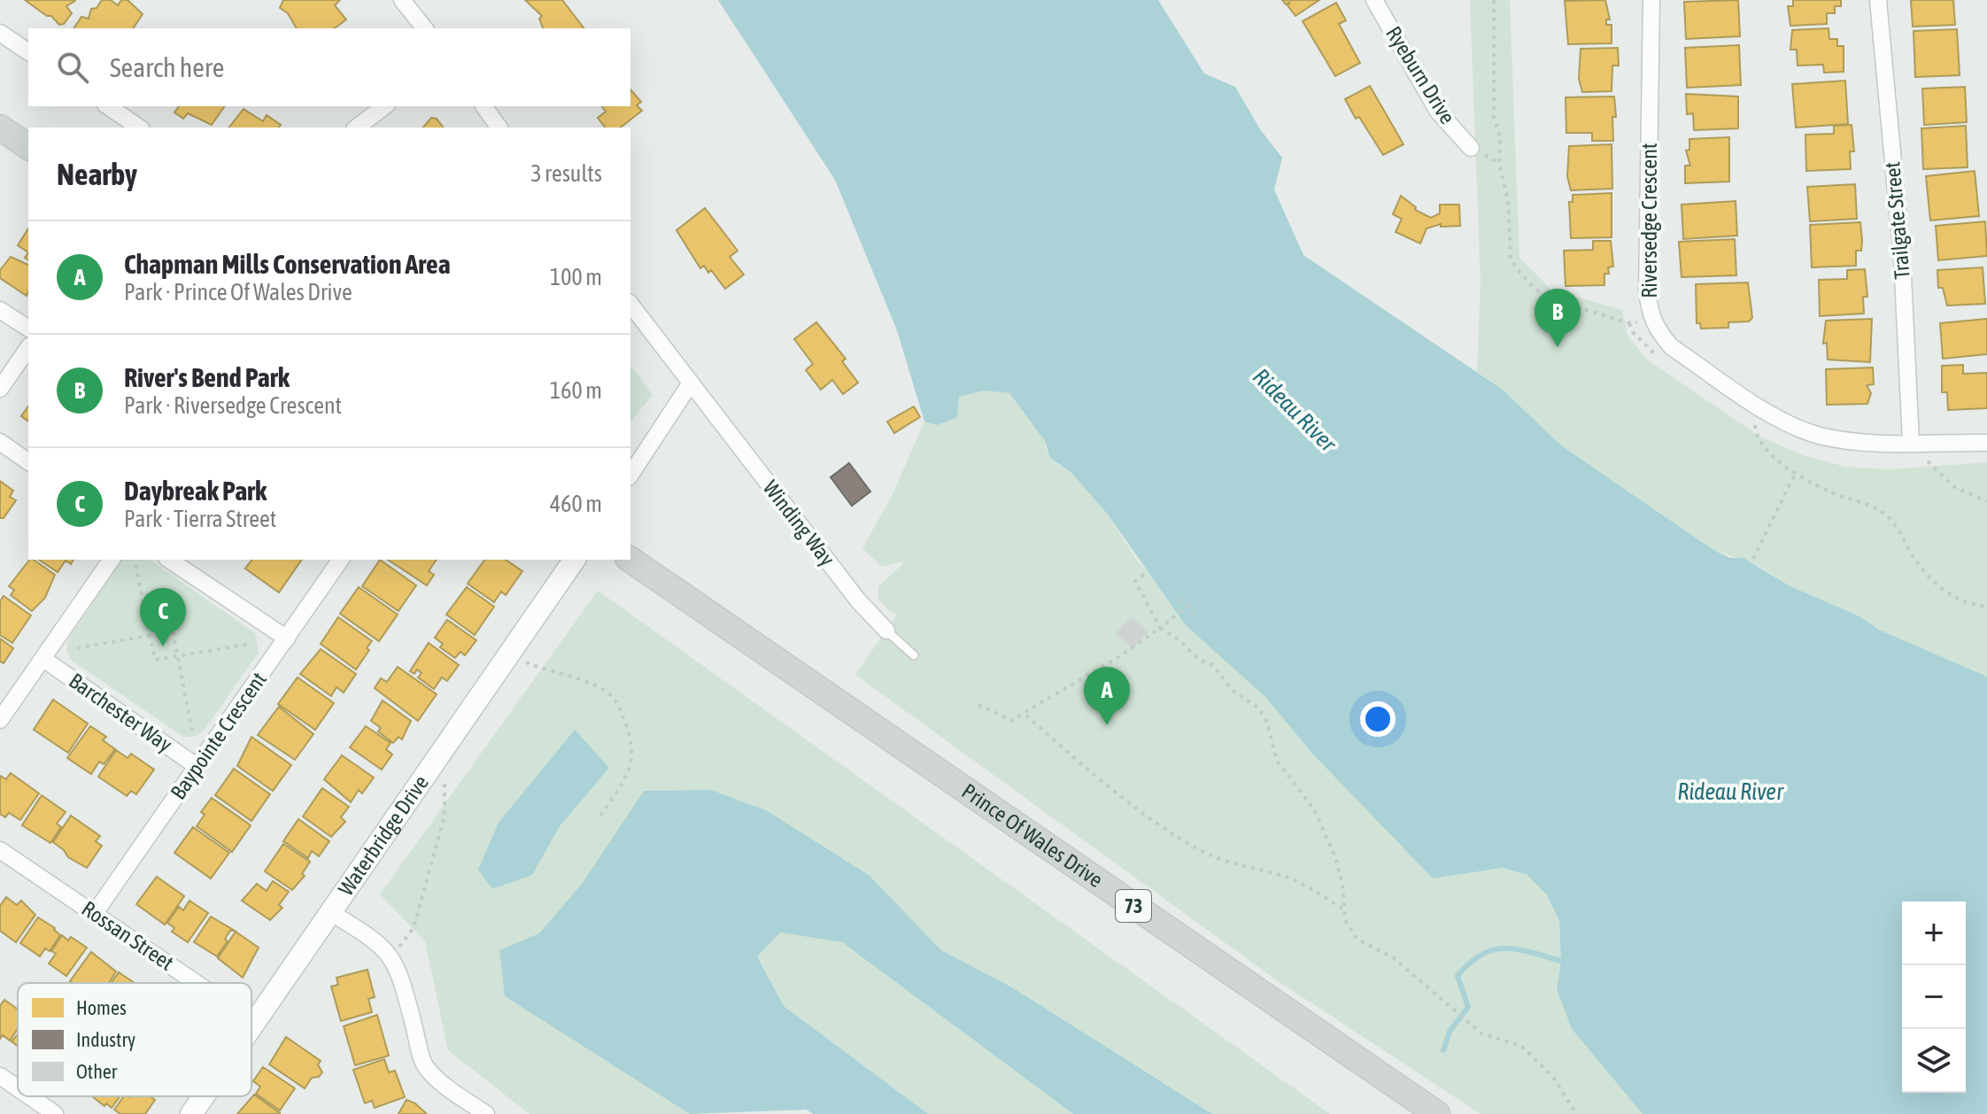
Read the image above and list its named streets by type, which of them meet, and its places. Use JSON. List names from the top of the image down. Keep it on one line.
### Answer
{"streets":{"main road":["Prince Of Wales Drive","73"],"street":["Ryeburn Drive","Riversedge Crescent","Trailgate Street","Winding Way","Barchester Way","Baypointe Crescent","Waterbridge Drive","Rossan Street"]},"crossings":[["Riversedge Crescent","Trailgate Street"],["Barchester Way","Baypointe Crescent"],["Baypointe Crescent","Rossan Street"],["Waterbridge Drive","Rossan Street"]],"water":["Rideau River"],"legend":["Homes","Industry","Other"],"page":{"search":"Search here","heading":["Nearby","3 results"],"list":[{"mark":"A","name":"Chapman Mills Conservation Area","note":"Park · Prince Of Wales Drive","value":"100 m"},{"mark":"B","name":"River's Bend Park","note":"Park · Riversedge Crescent","value":"160 m"},{"mark":"C","name":"Daybreak Park","note":"Park · Tierra Street","value":"460 m"}],"pins":["B","C","A"],"map_buttons":["+","−"]}}
